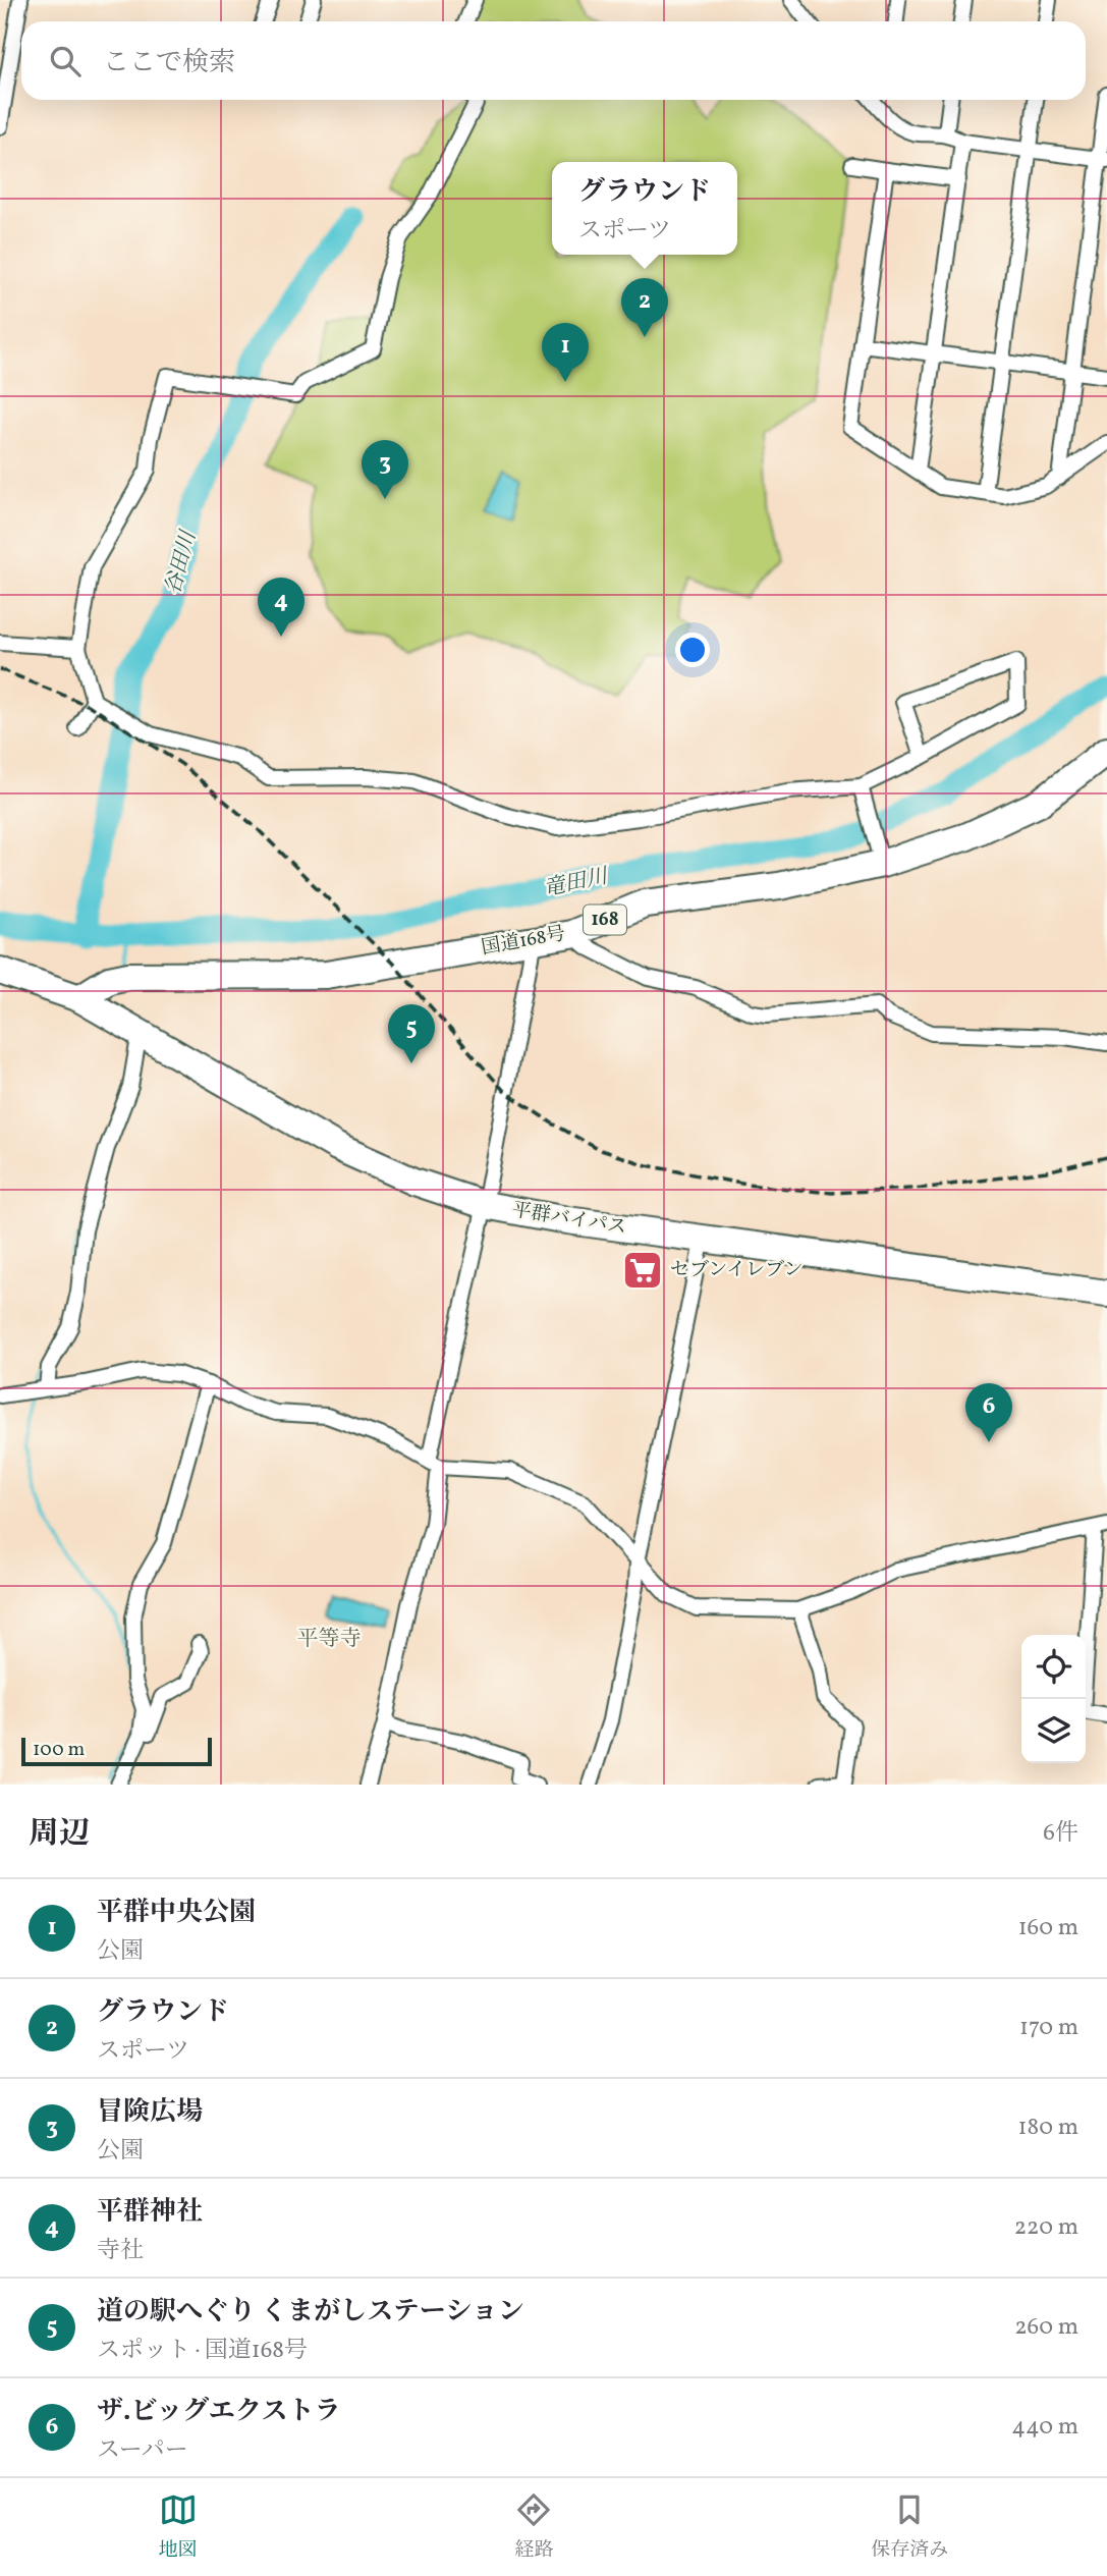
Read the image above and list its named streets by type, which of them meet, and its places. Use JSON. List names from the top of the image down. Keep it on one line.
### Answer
{"streets":{"highway":["168","国道168号","平群バイパス"]},"crossings":[["国道168号","平群バイパス"]],"districts":["平等寺"],"water":["谷田川","竜田川"],"places":{"supermarket":["セブンイレブン"]},"scale_bar":"100 m","page":{"search":"ここで検索","popup":["グラウンド","スポーツ"],"pins":["2","1","3","4","5","6"],"scale":"100 m","heading":["周辺","6件"],"list":[{"mark":"1","name":"平群中央公園","note":"公園","value":"160 m"},{"mark":"2","name":"グラウンド","note":"スポーツ","value":"170 m"},{"mark":"3","name":"冒険広場","note":"公園","value":"180 m"},{"mark":"4","name":"平群神社","note":"寺社","value":"220 m"},{"mark":"5","name":"道の駅へぐり くまがしステーション","note":"スポット · 国道168号","value":"260 m"},{"mark":"6","name":"ザ.ビッグエクストラ","note":"スーパー","value":"440 m"}],"nav":["地図","経路","保存済み"]}}
